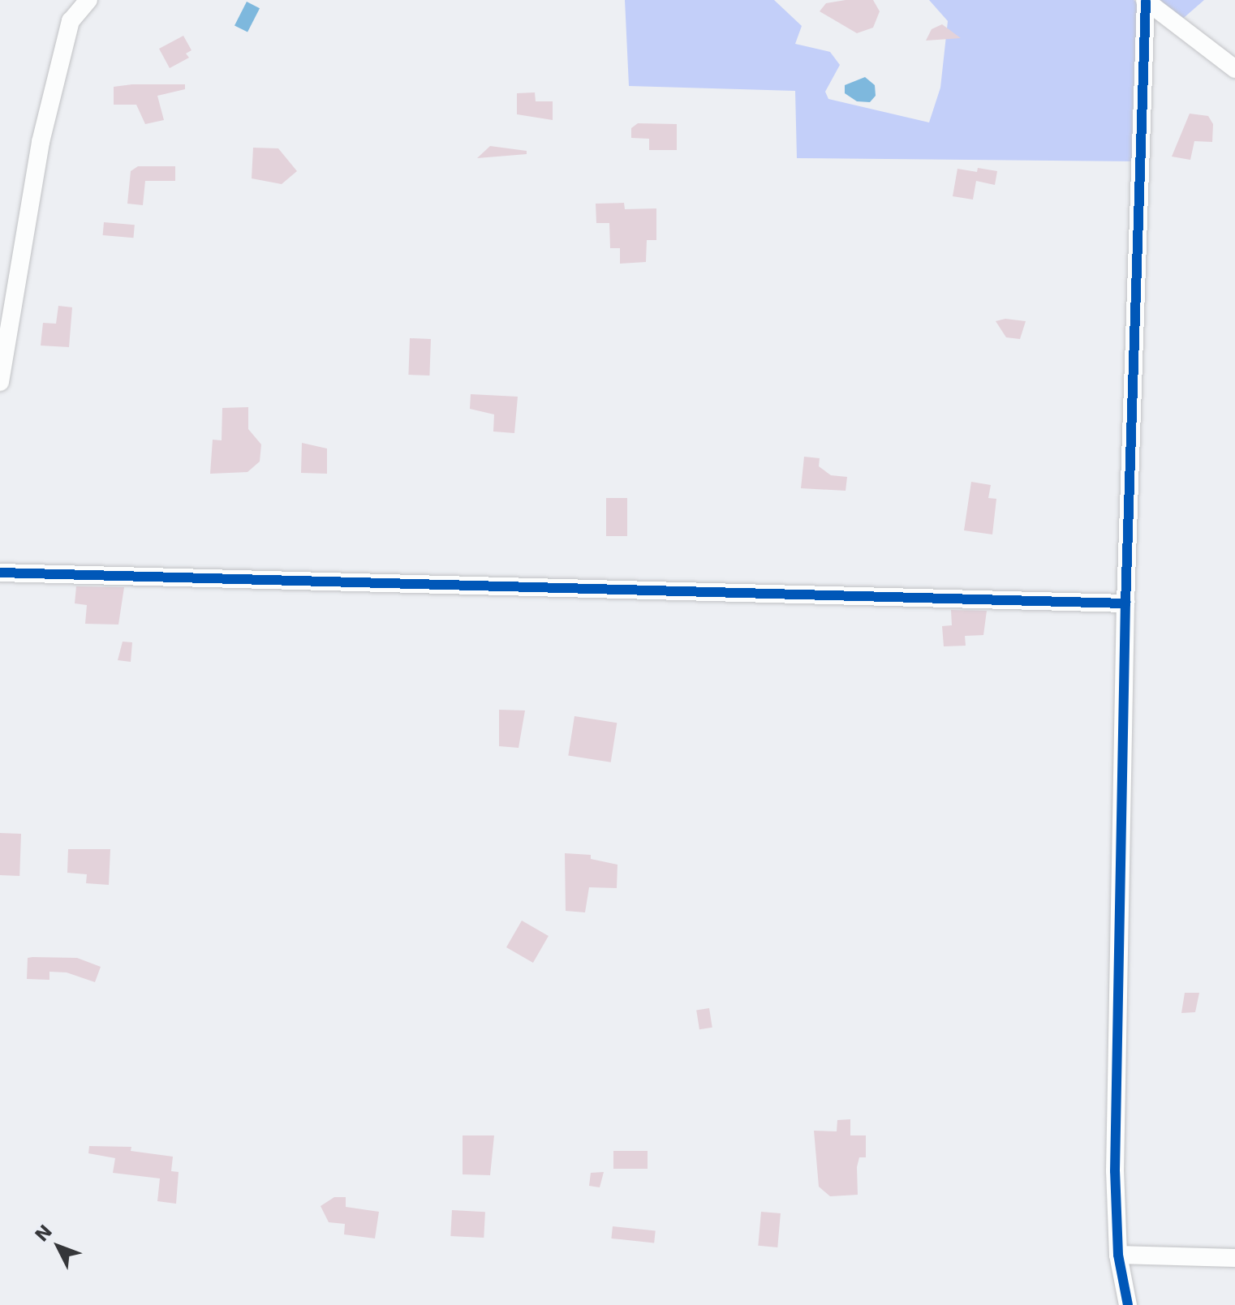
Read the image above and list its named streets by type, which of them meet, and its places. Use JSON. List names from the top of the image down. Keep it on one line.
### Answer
{"north":"top left"}
